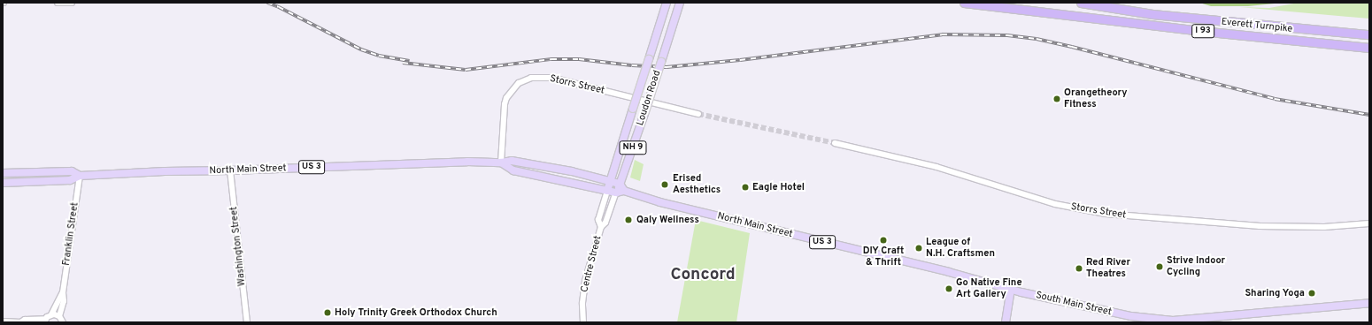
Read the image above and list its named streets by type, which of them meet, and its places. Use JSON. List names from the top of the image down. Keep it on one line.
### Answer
{"streets":{"highway":["Everett Turnpike","I 93"],"main road":["Loudon Road","NH 9","US 3","North Main Street","Centre Street","South Main Street"],"street":["Storrs Street","Franklin Street","Washington Street"]},"crossings":[["Everett Turnpike","I 93"],["Storrs Street","North Main Street"],["Loudon Road","North Main Street"],["Loudon Road","Centre Street"],["North Main Street","Franklin Street"],["North Main Street","Washington Street"],["North Main Street","Centre Street"],["North Main Street","South Main Street"]],"districts":["Concord"],"places":["Orangetheory Fitness","Erised Aesthetics","Eagle Hotel","Qaly Wellness","DIY Craft & Thrift","League of N.H. Craftsmen","Strive Indoor Cycling","Red River Theatres","Go Native Fine Art Gallery","Sharing Yoga","Holy Trinity Greek Orthodox Church"]}
